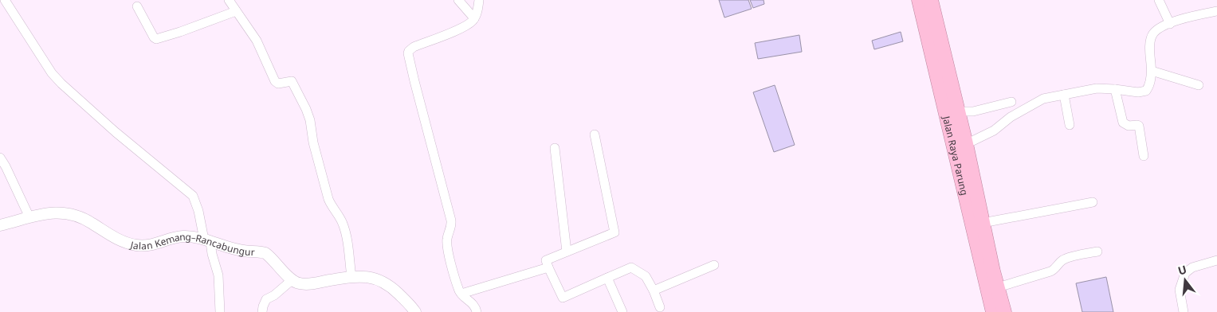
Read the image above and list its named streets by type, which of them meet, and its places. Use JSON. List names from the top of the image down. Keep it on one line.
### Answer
{"streets":{"highway":["Jalan Raya Parung"],"street":["Jalan Kemang–Rancabungur"]},"north":"top"}
